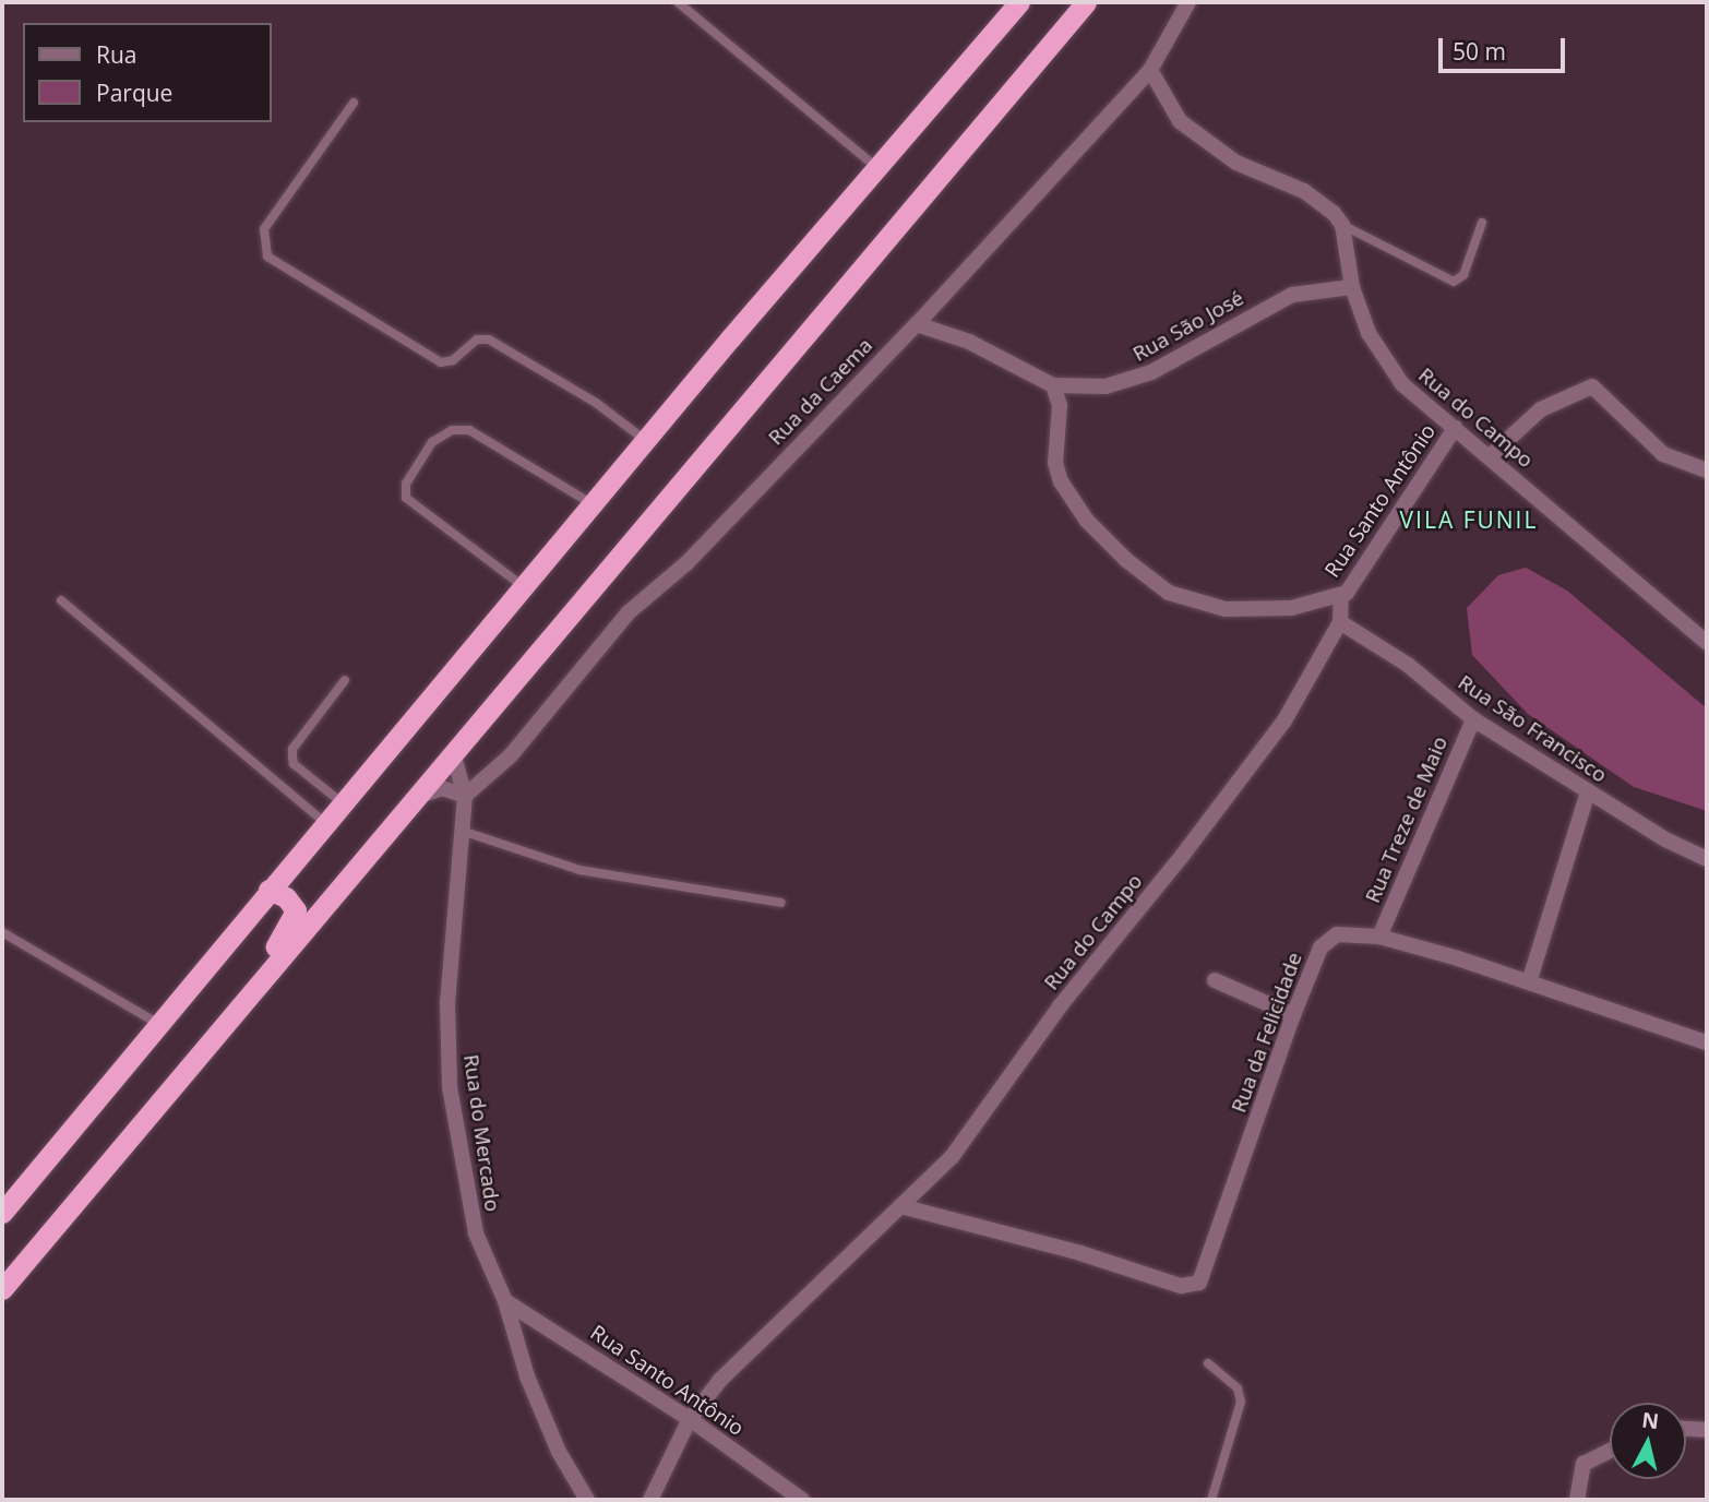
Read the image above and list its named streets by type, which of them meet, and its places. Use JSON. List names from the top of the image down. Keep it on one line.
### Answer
{"streets":{"street":["Rua São José","Rua da Caema","Rua do Campo","Rua Santo Antônio","Rua São Francisco","Rua Treze de Maio","Rua da Felicidade","Rua do Mercado"]},"crossings":[["Rua São José","Rua da Caema"],["Rua São José","Rua do Campo"],["Rua da Caema","Rua do Mercado"],["Rua do Campo","Rua Santo Antônio"],["Rua do Campo","Rua São Francisco"],["Rua do Campo","Rua da Felicidade"],["Rua Santo Antônio","Rua do Mercado"],["Rua São Francisco","Rua Treze de Maio"],["Rua Treze de Maio","Rua da Felicidade"]],"districts":["VILA FUNIL"],"legend":["Rua","Parque"],"scale_bar":"50 m","north":"top"}
